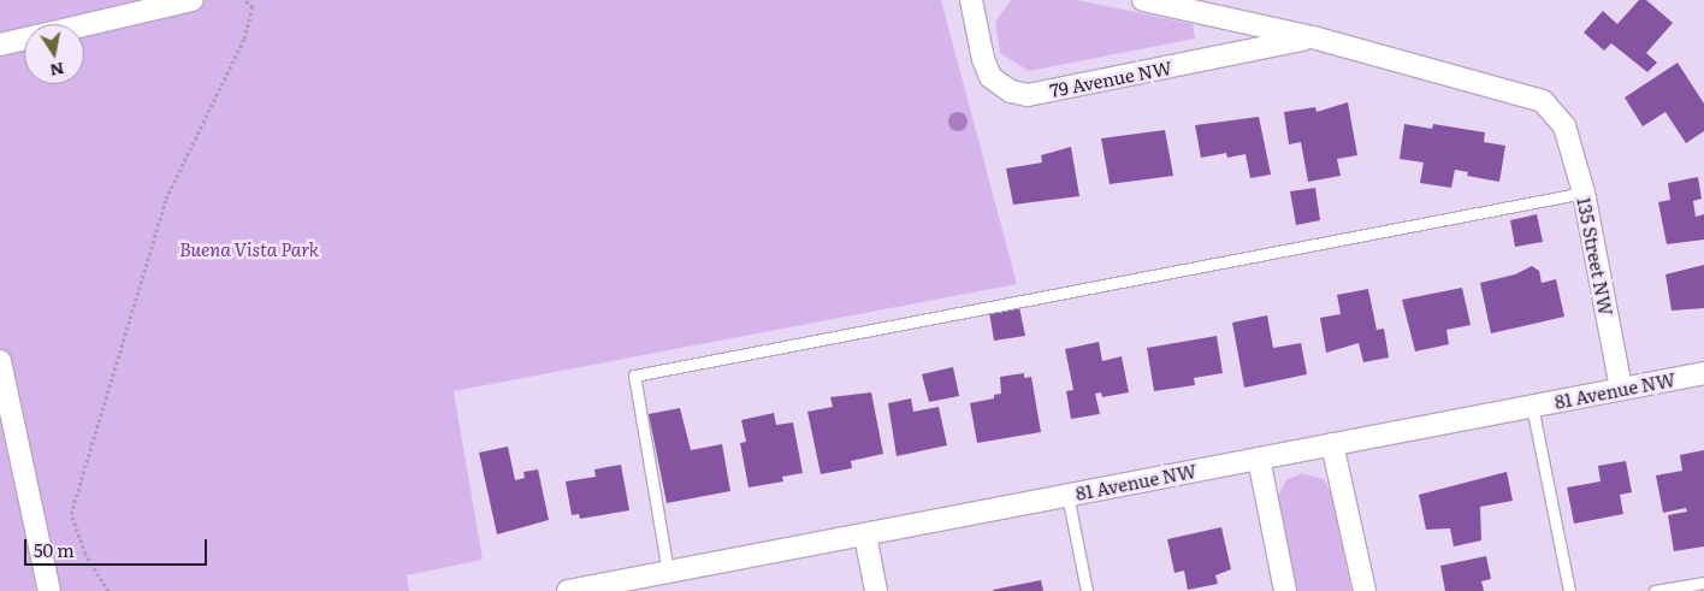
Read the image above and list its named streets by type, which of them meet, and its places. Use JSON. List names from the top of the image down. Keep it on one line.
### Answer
{"streets":{"street":["79 Avenue NW","135 Street NW","81 Avenue NW"]},"crossings":[["79 Avenue NW","135 Street NW"],["135 Street NW","81 Avenue NW"]],"parks":["Buena Vista Park"],"scale_bar":"50 m","north":"bottom"}
